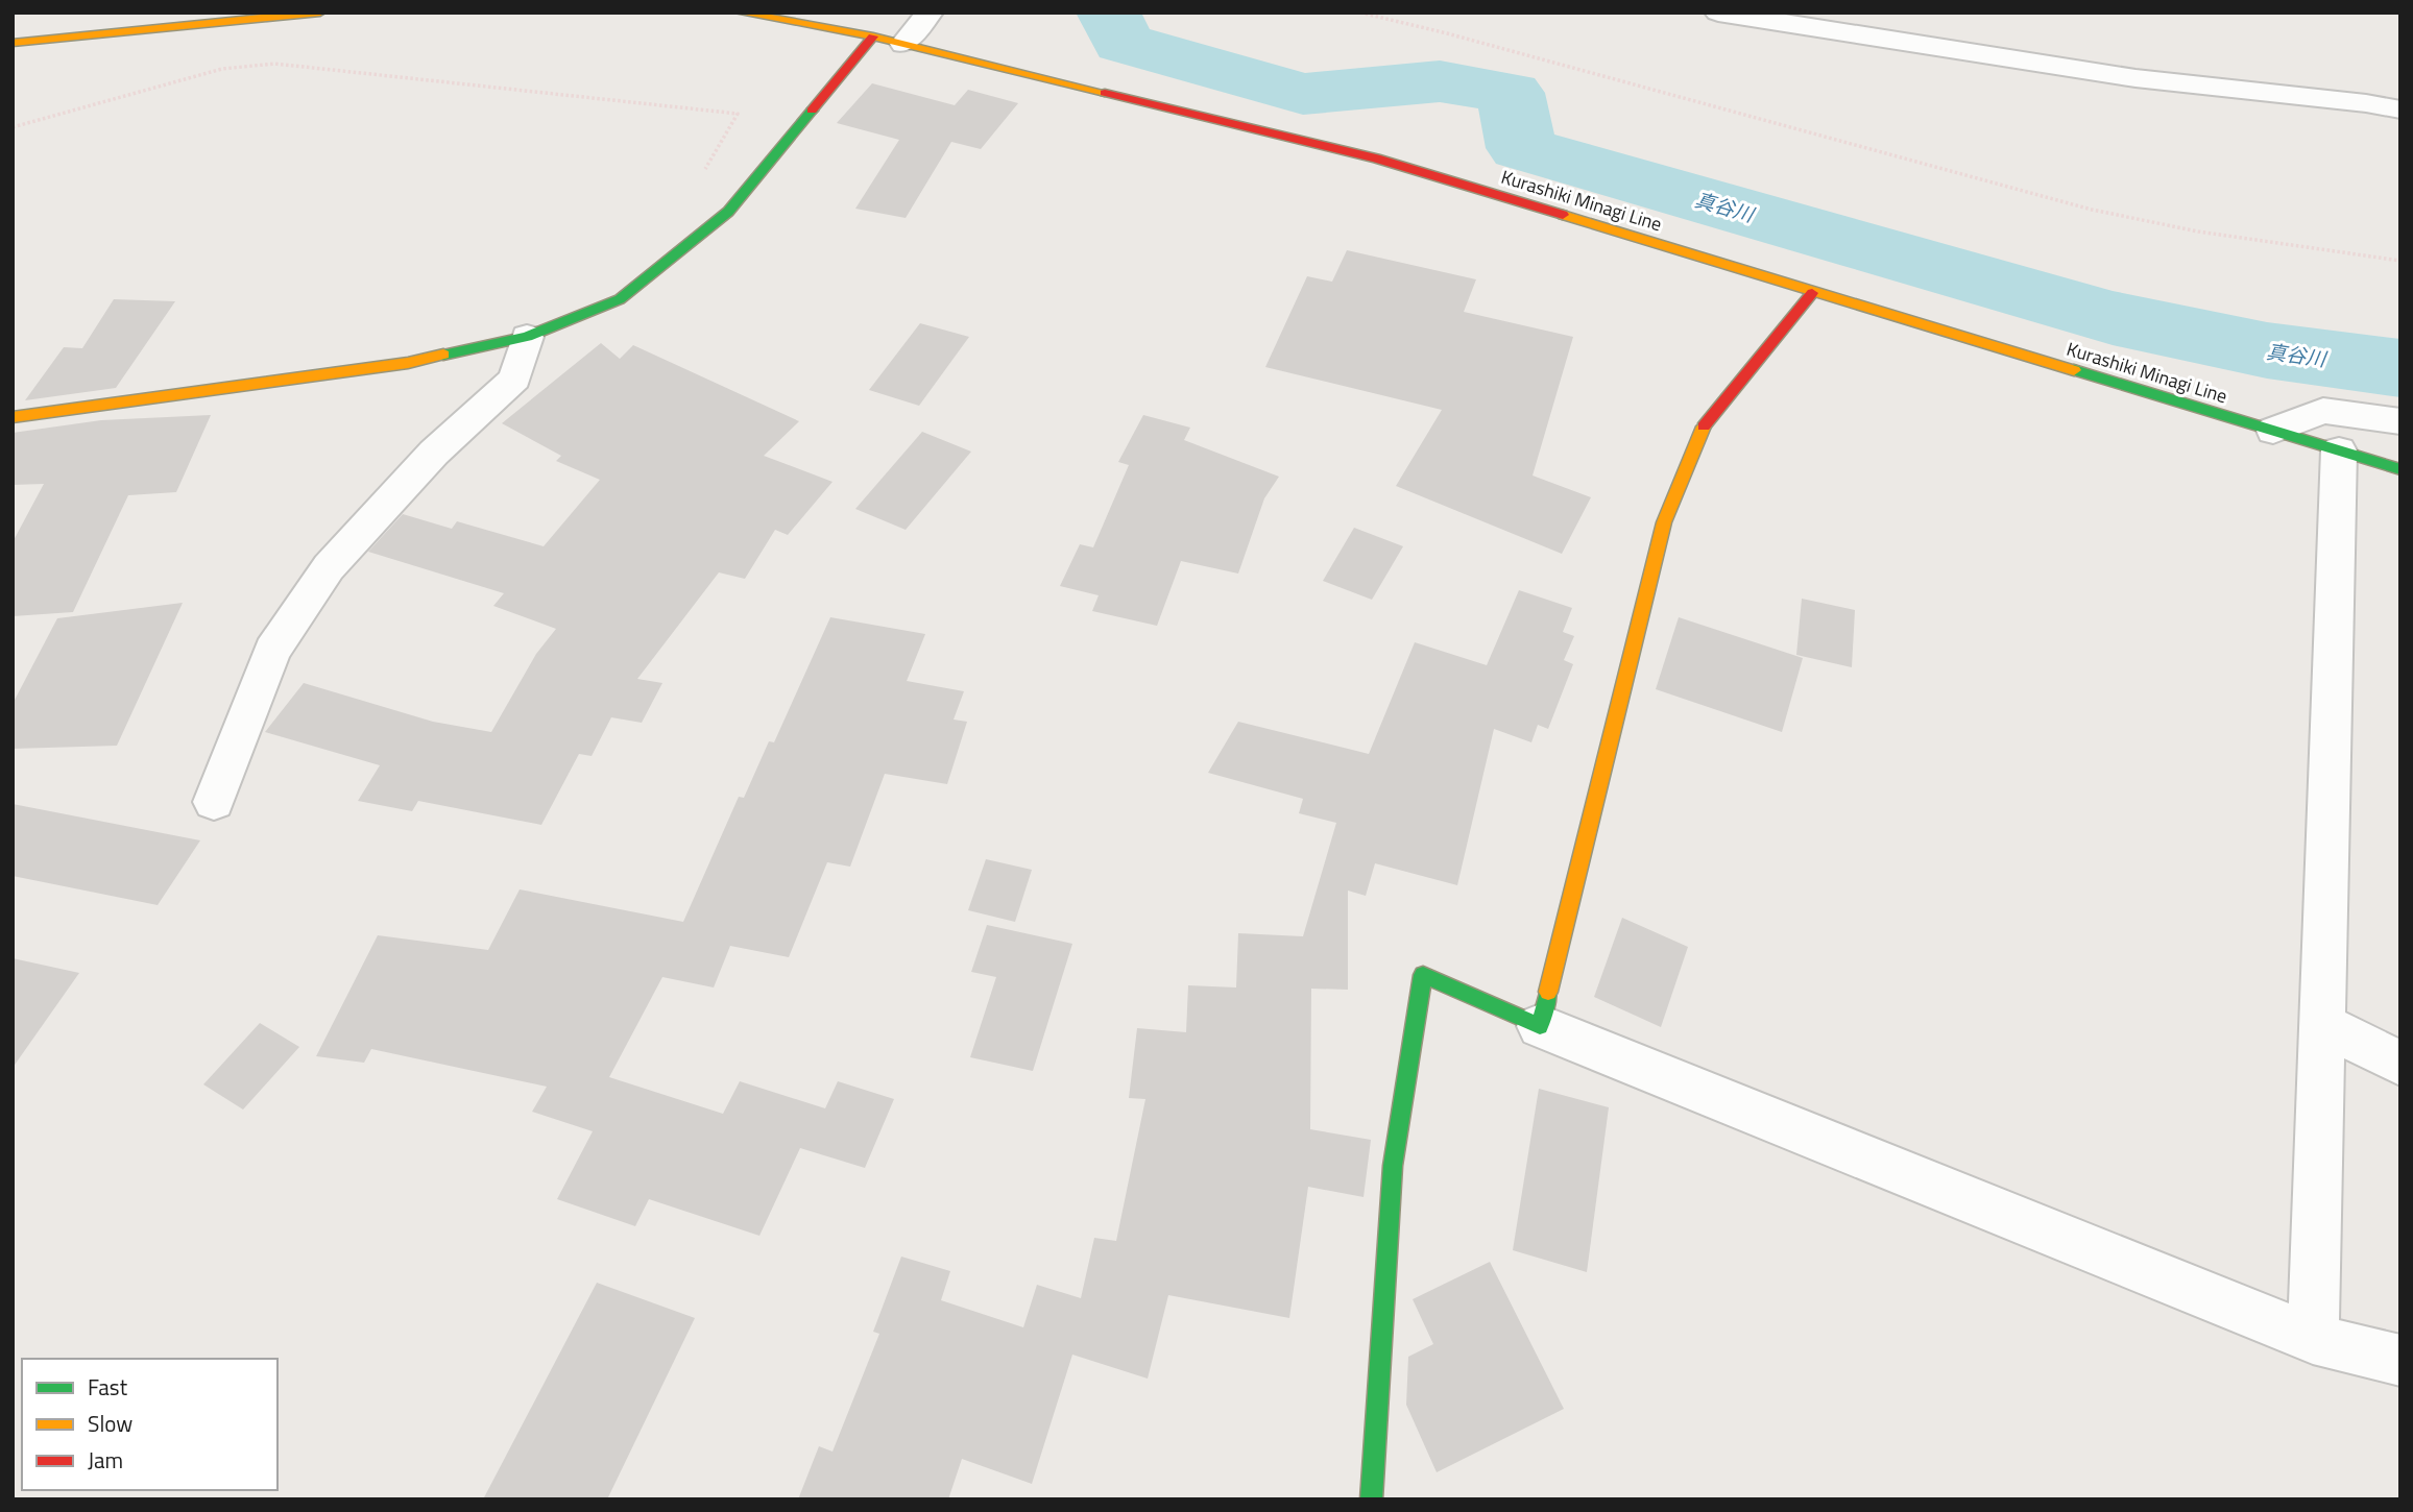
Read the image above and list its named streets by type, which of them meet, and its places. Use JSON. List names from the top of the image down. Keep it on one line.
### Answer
{"streets":{"street":["Kurashiki Minagi Line"]},"water":["真谷川"],"legend":["Fast","Slow","Jam"]}
